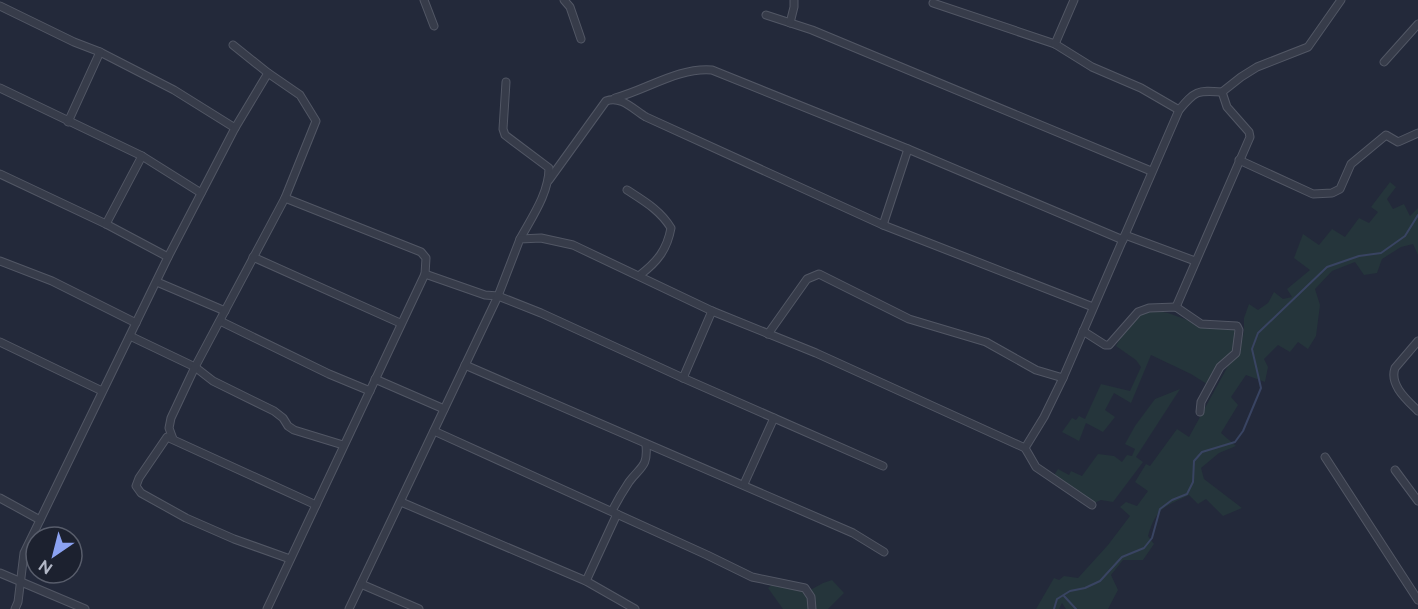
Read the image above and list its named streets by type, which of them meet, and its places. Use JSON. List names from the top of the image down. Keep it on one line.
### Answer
{"north":"bottom left"}
